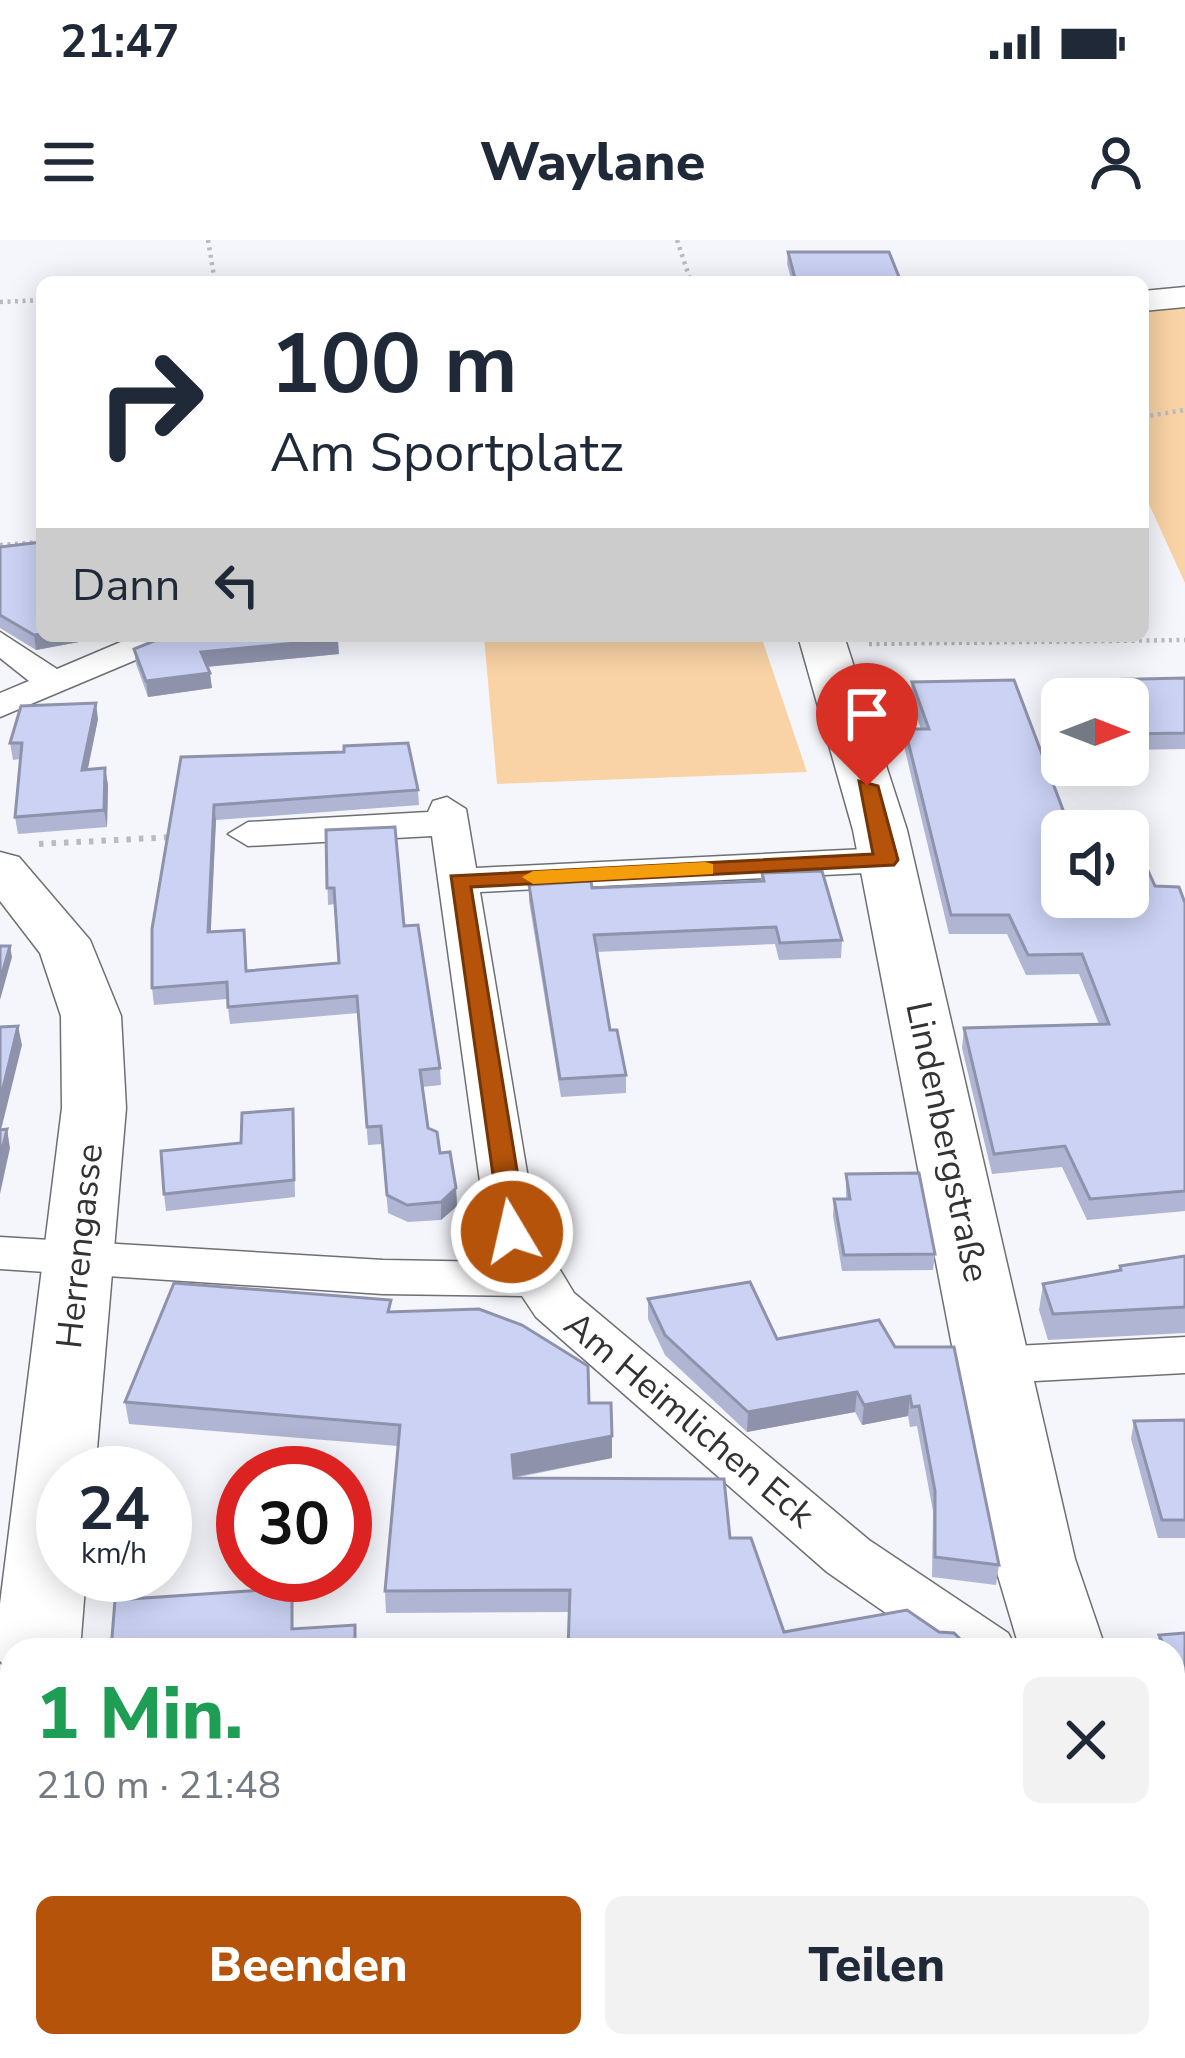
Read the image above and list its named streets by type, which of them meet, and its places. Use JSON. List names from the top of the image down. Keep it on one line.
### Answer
{"streets":{"main road":["Lindenbergstraße","Herrengasse"],"street":["Am Heimlichen Eck"]},"crossings":[["Herrengasse","Am Heimlichen Eck"]],"north":"right","page":{"status":"21:47","header":"Waylane","turn":["100 m","Am Sportplatz"],"then":"Dann","speed":"24 km/h","limit":"30","heading":["1 Min.","210 m · 21:48"],"buttons":["Beenden","Teilen"]}}
